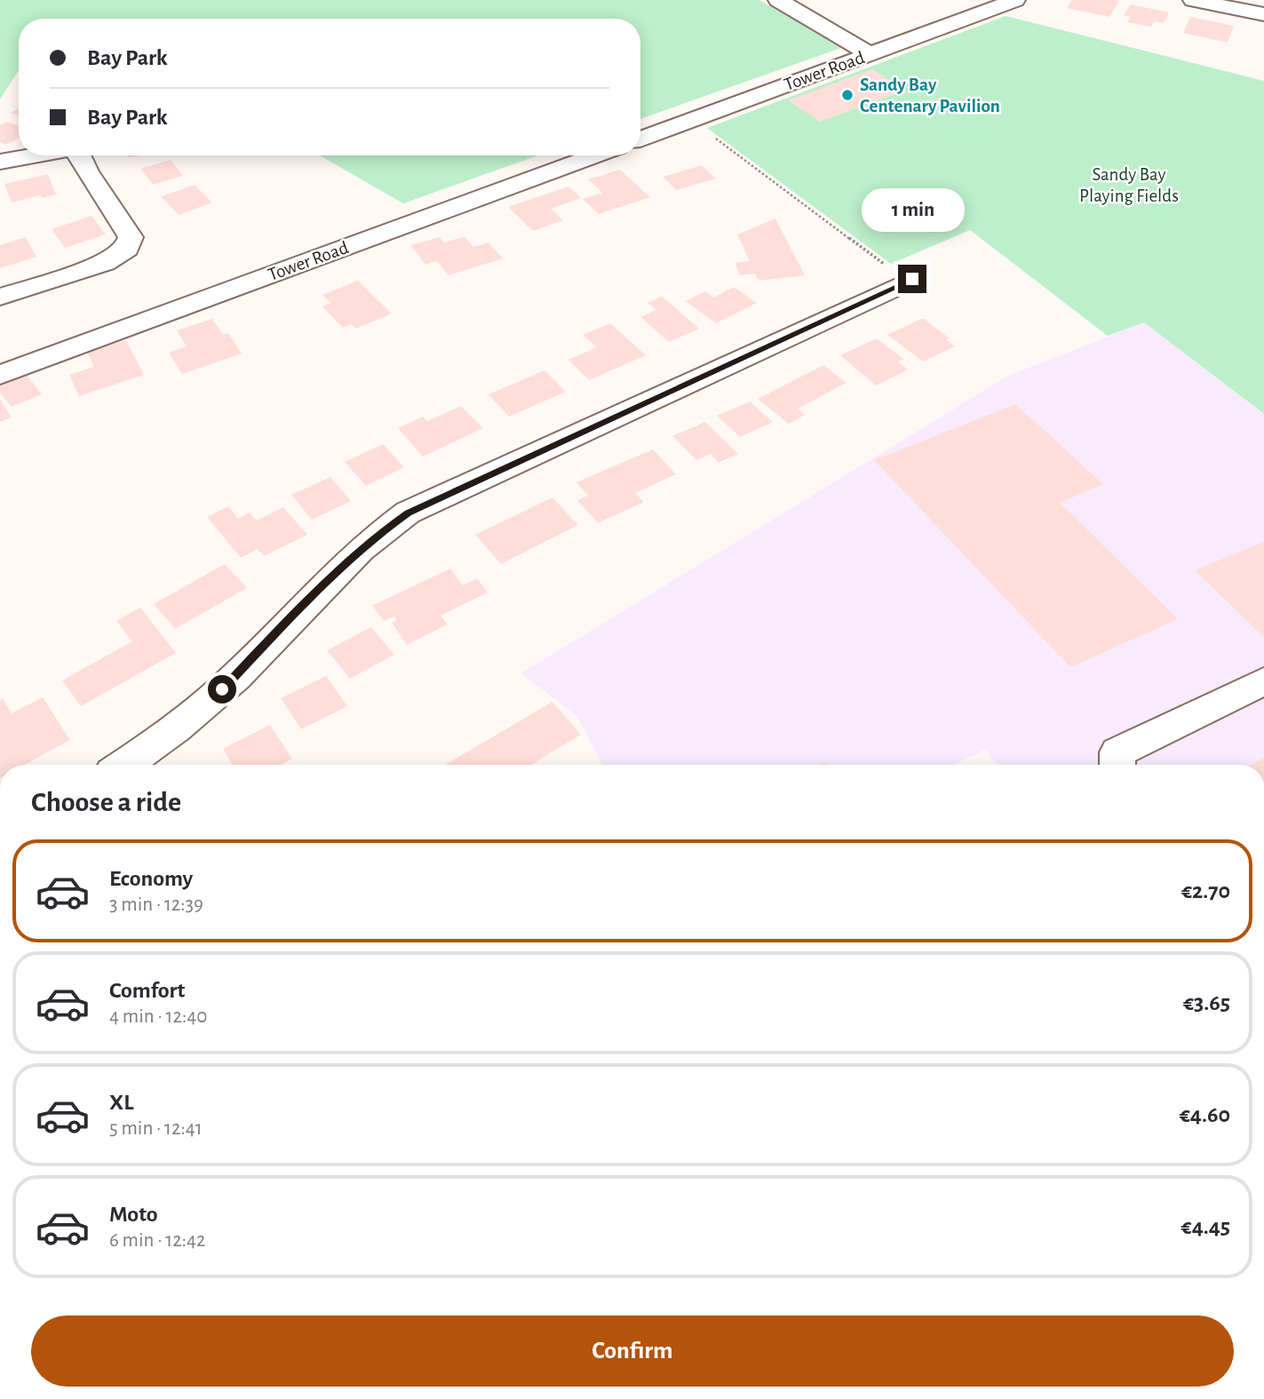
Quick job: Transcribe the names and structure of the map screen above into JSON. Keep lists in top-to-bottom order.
{
  "streets": {
    "street": ["Tower Road"]
  },
  "parks": ["Sandy Bay Playing Fields"],
  "places": ["Sandy Bay Centenary Pavilion"],
  "page": {
    "banner": ["Bay Park", "Bay Park"],
    "bubble": "1 min",
    "heading": "Choose a ride",
    "list": [
      {
        "name": "Economy",
        "note": "3 min · 12:39",
        "value": "€2.70"
      },
      {
        "name": "Comfort",
        "note": "4 min · 12:40",
        "value": "€3.65"
      },
      {
        "name": "XL",
        "note": "5 min · 12:41",
        "value": "€4.60"
      },
      {
        "name": "Moto",
        "note": "6 min · 12:42",
        "value": "€4.45"
      }
    ],
    "buttons": "Confirm"
  }
}
